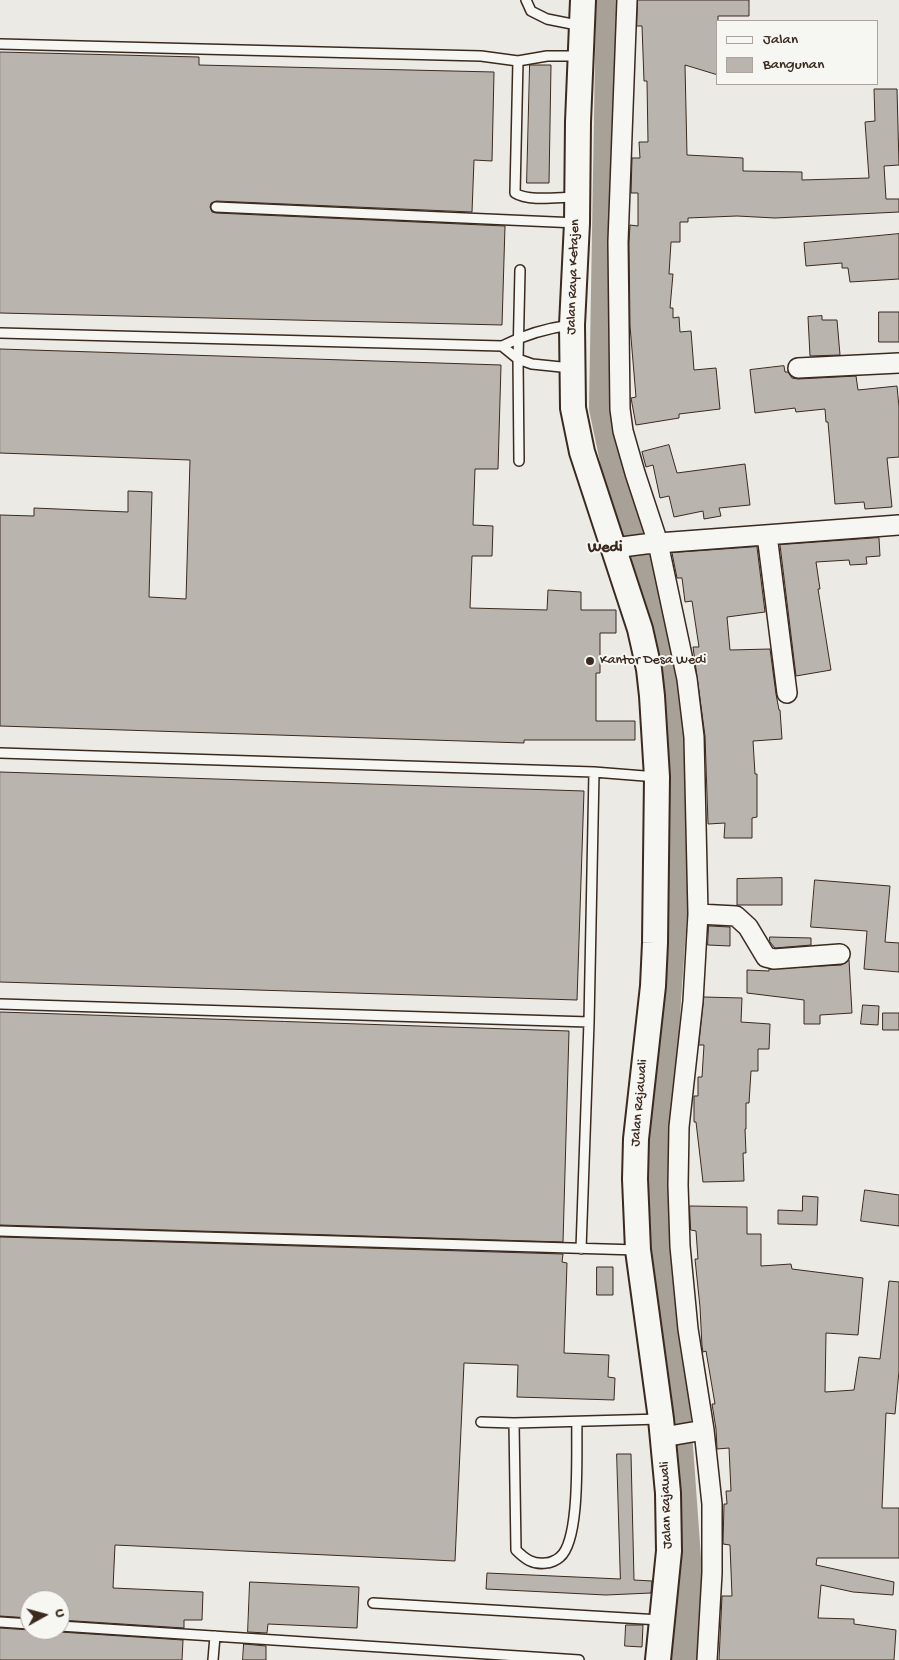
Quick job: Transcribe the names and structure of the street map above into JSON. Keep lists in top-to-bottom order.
{
  "streets": {
    "street": ["Jalan Raya Ketajen", "Jalan Rajawali"]
  },
  "crossings": [
    ["Jalan Raya Ketajen", "Jalan Rajawali"]
  ],
  "districts": ["Wedi"],
  "places": ["Kantor Desa Wedi"],
  "legend": ["Jalan", "Bangunan"],
  "north": "right"
}
